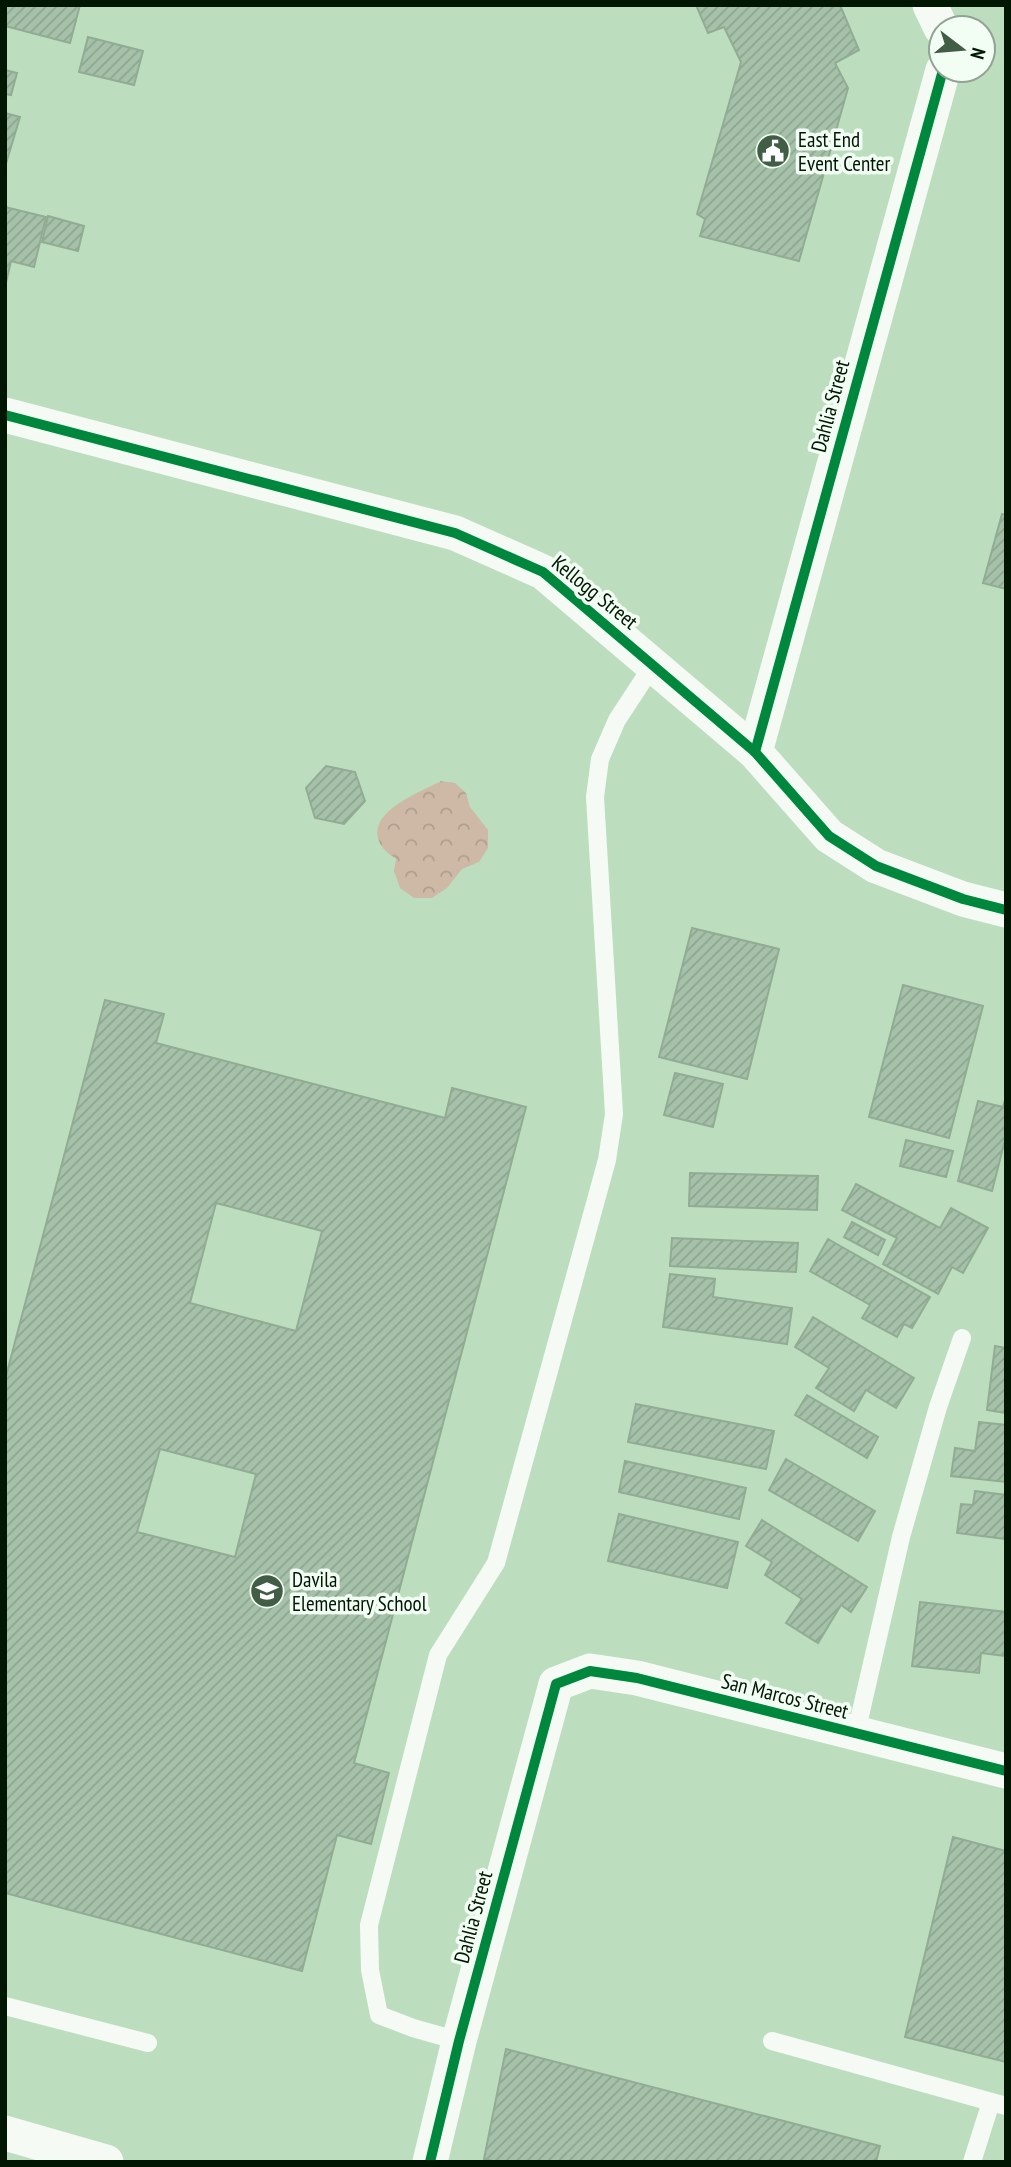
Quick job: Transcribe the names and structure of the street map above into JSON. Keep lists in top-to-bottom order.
{
  "streets": {
    "street": ["Dahlia Street", "Kellogg Street", "San Marcos Street"]
  },
  "crossings": [
    ["Dahlia Street", "Kellogg Street"],
    ["Dahlia Street", "San Marcos Street"]
  ],
  "places": {
    "public building": ["East End Event Center"],
    "school or university": ["Davila Elementary School"]
  },
  "north": "right"
}
